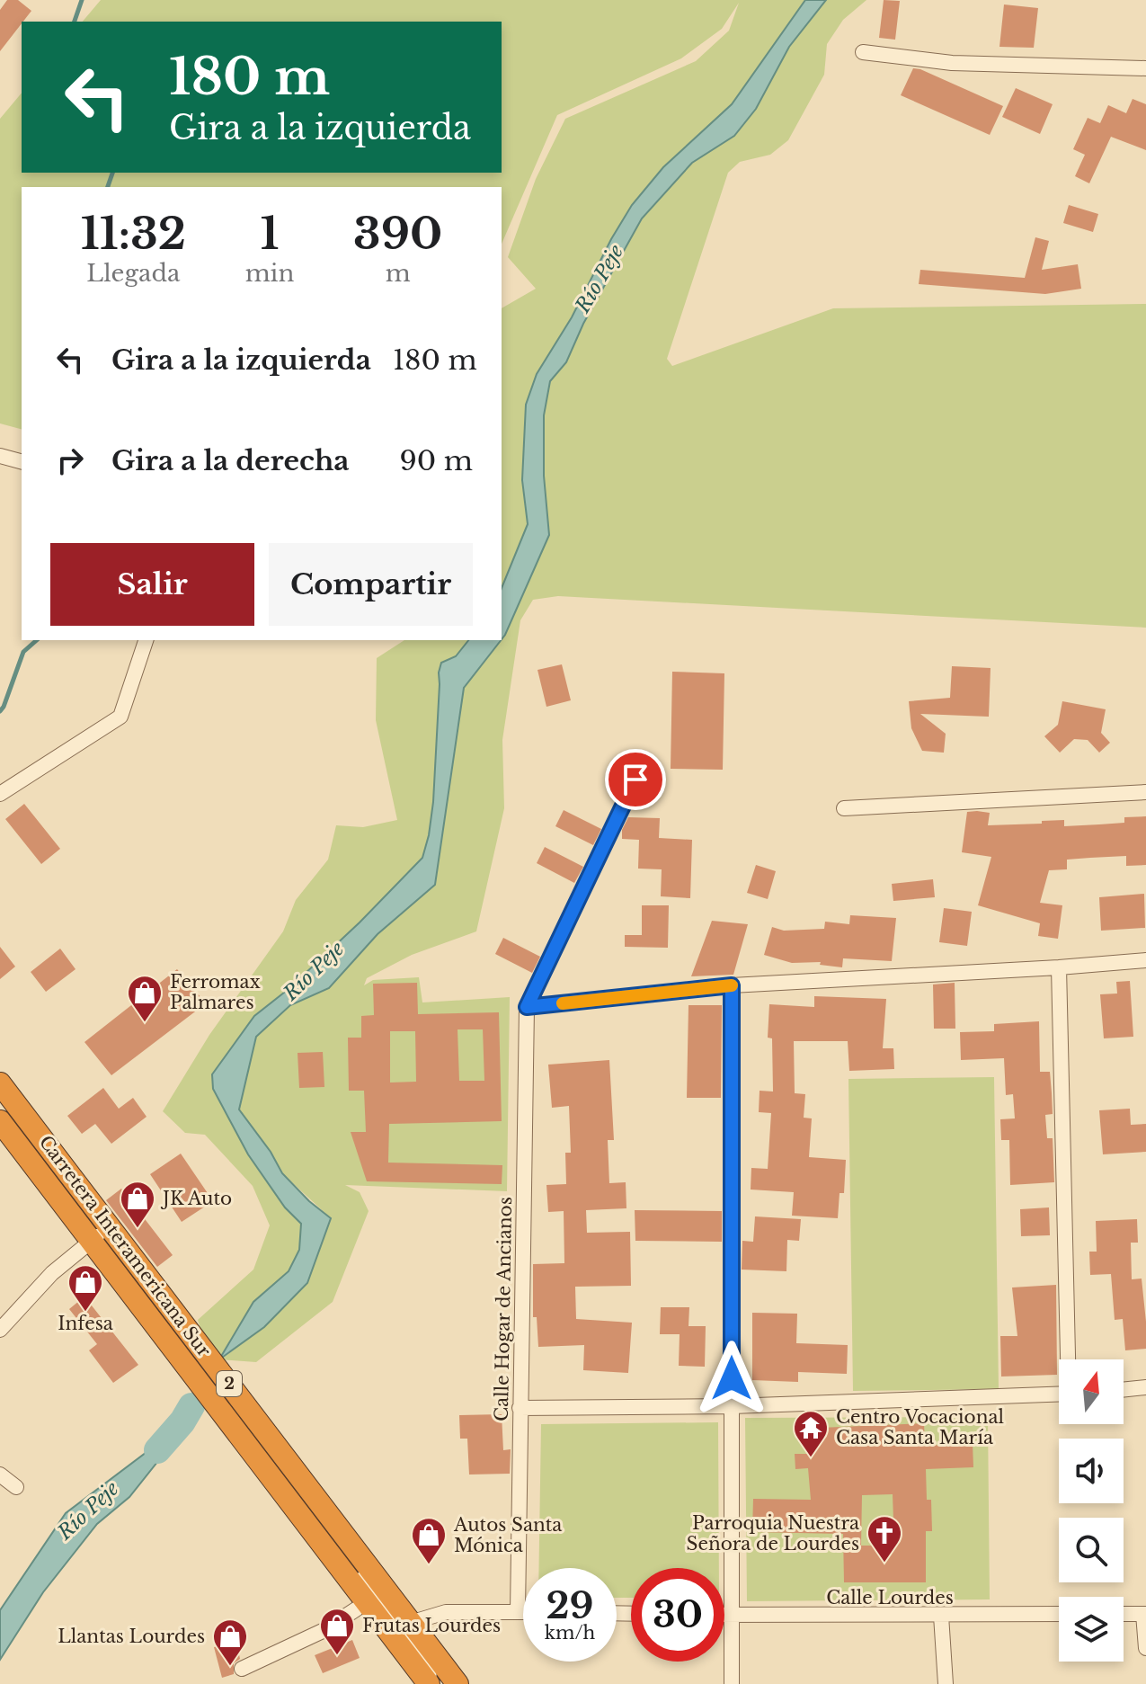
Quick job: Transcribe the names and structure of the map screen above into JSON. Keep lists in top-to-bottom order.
{
  "streets": {
    "highway": ["Carretera Interamericana Sur", "2"],
    "street": ["Calle Hogar de Ancianos", "Calle Lourdes"]
  },
  "water": ["Río Peje"],
  "places": {
    "shop": [
      "Ferromax Palmares",
      "JK Auto",
      "Infesa",
      "Autos Santa Mónica",
      "Frutas Lourdes",
      "Llantas Lourdes"
    ],
    "temple": ["Centro Vocacional Casa Santa María"],
    "church": ["Parroquia Nuestra Señora de Lourdes"]
  },
  "north": "top",
  "page": {
    "turn": ["180 m", "Gira a la izquierda"],
    "eta": [
      "11:32",
      "Llegada",
      "1",
      "min",
      "390",
      "m"
    ],
    "list": [
      {
        "name": "Gira a la izquierda",
        "value": "180 m"
      },
      {
        "name": "Gira a la derecha",
        "value": "90 m"
      }
    ],
    "buttons": ["Salir", "Compartir"],
    "speed": "29 km/h",
    "limit": "30"
  }
}
